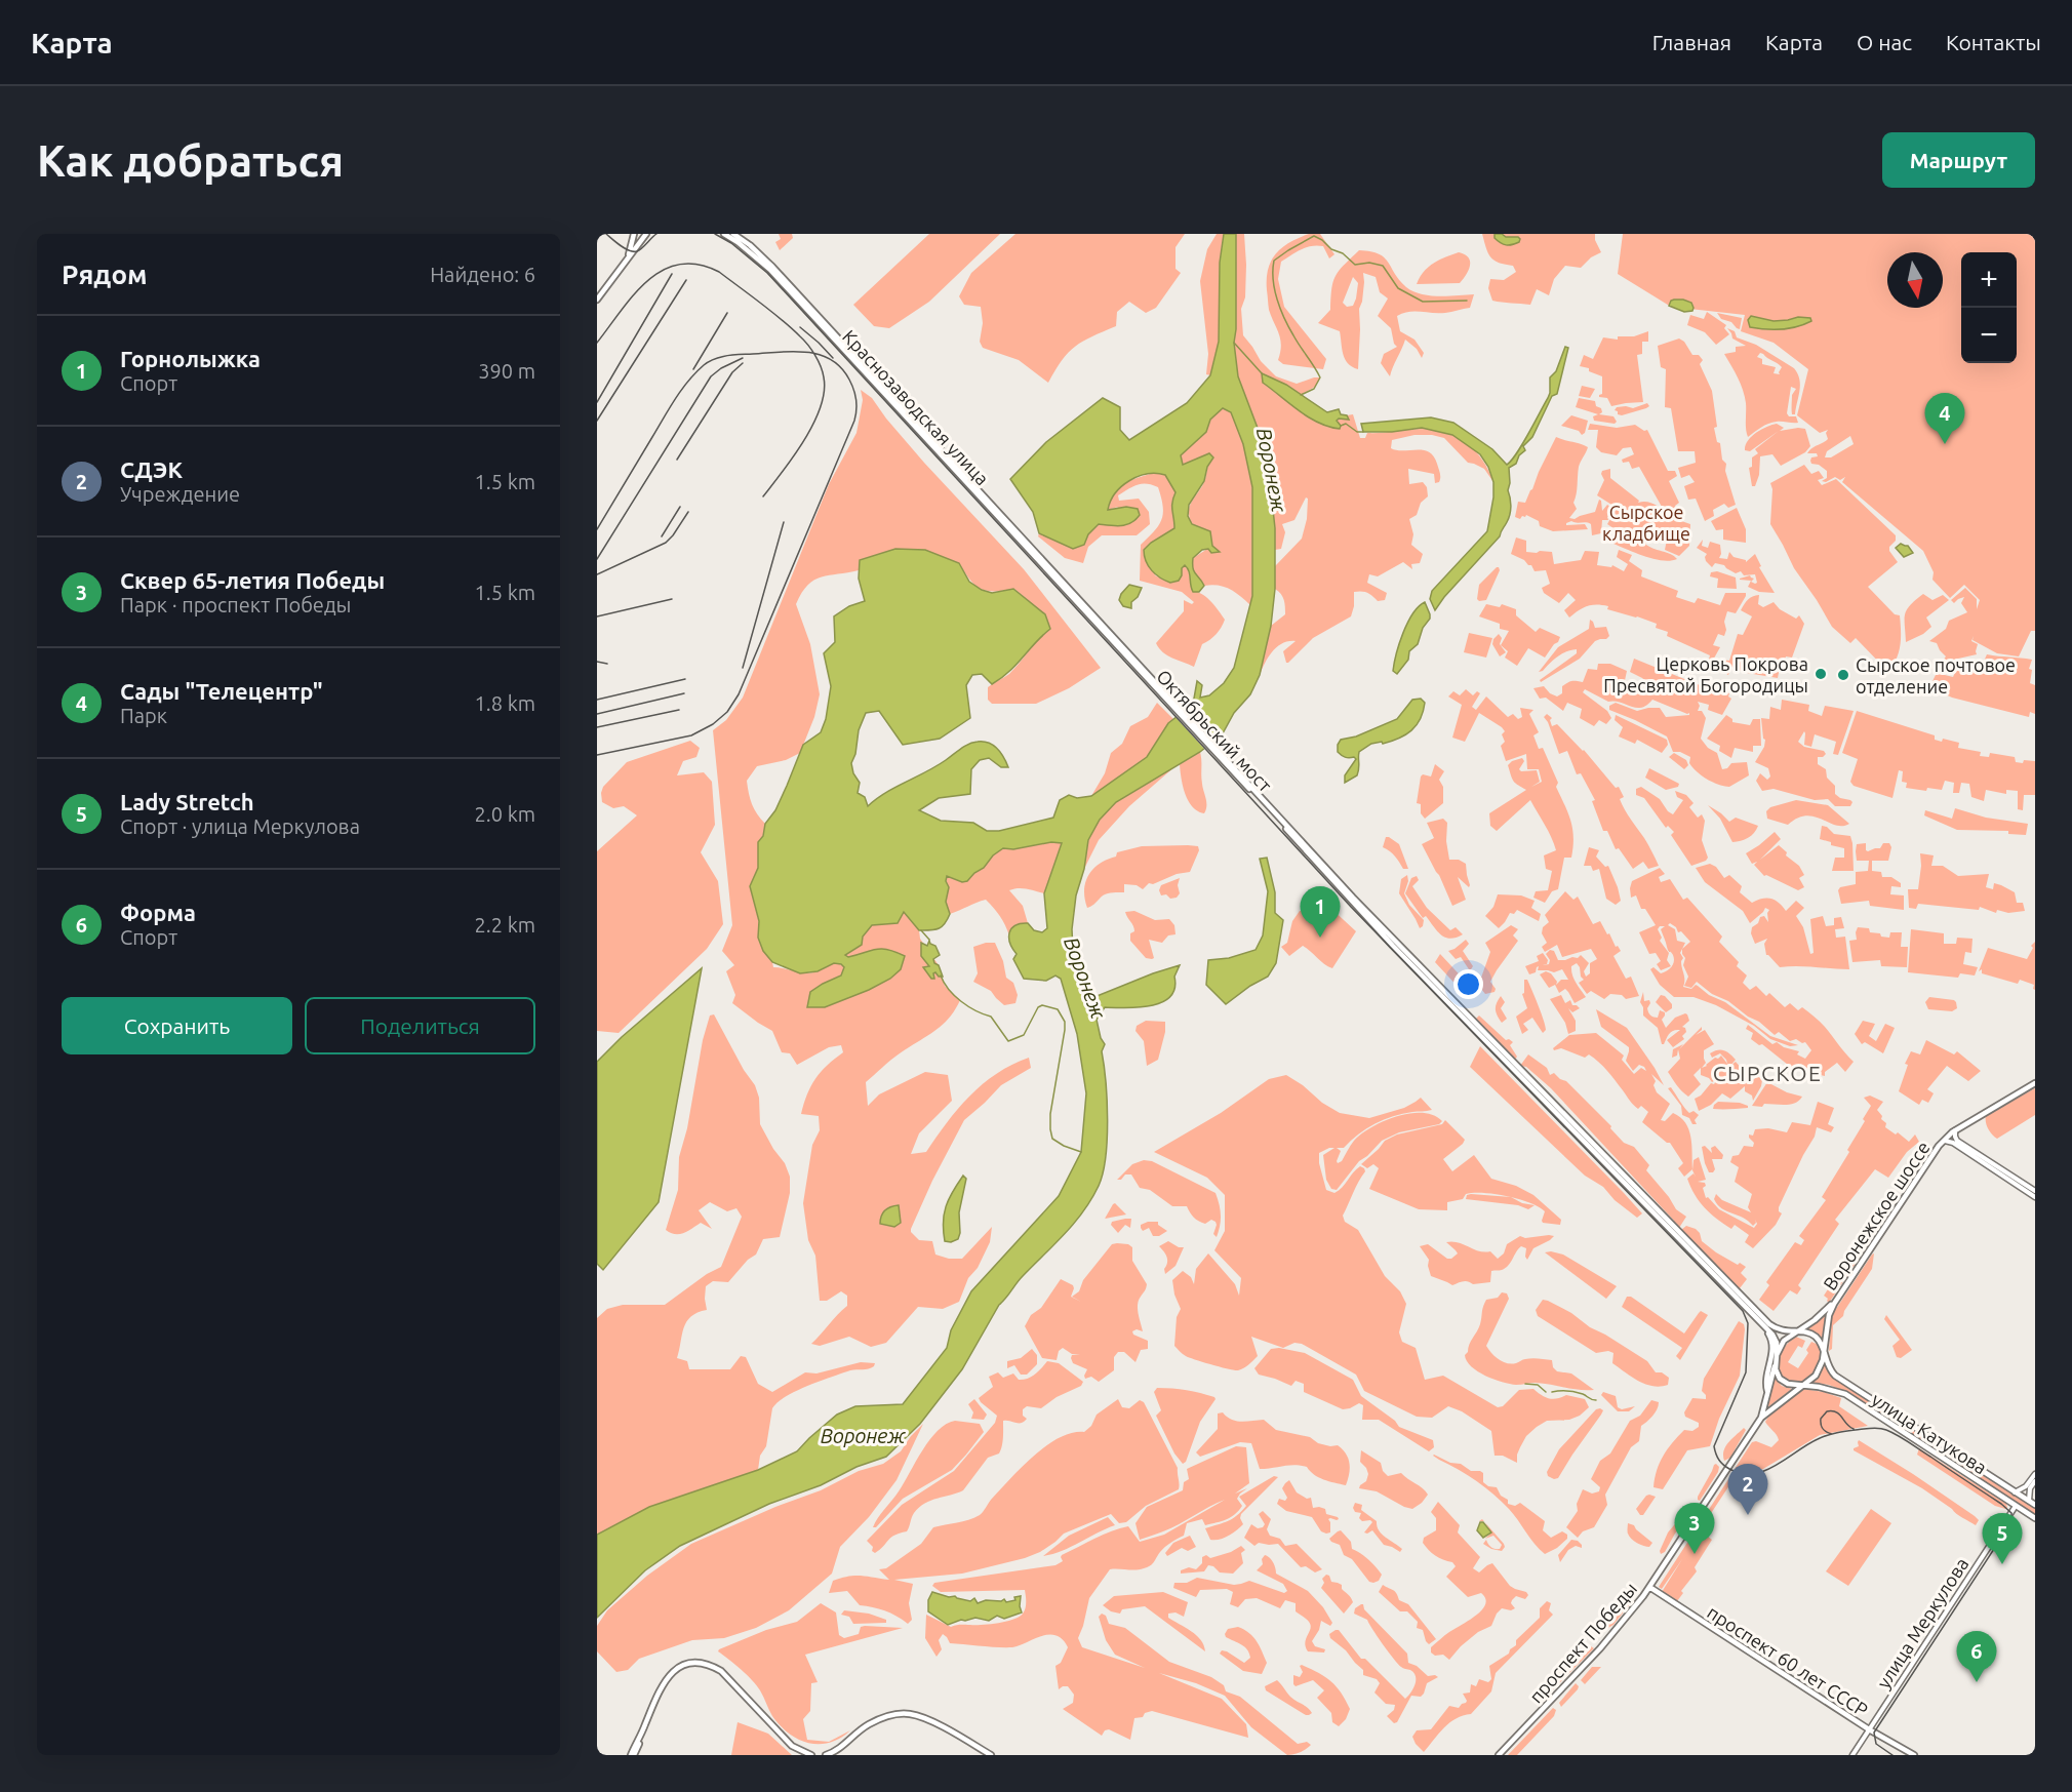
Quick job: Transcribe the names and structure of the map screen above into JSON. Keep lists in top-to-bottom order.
{
  "streets": {
    "main road": [
      "Краснозаводская улица",
      "Октябрьский мост",
      "Воронежское шоссе",
      "улица Катукова",
      "проспект Победы",
      "проспект 60 лет СССР"
    ],
    "street": ["улица Меркулова"]
  },
  "crossings": [
    ["Краснозаводская улица", "Октябрьский мост"],
    ["улица Катукова", "улица Меркулова"],
    ["улица Меркулова", "проспект 60 лет СССР"],
    ["проспект Победы", "проспект 60 лет СССР"]
  ],
  "districts": ["СЫРСКОЕ"],
  "water": ["Воронеж"],
  "parks": ["Сырское кладбище"],
  "places": ["Церковь Покрова Пресвятой Богородицы", "Сырское почтовое отделение"],
  "north": "bottom",
  "page": {
    "header": "Карта",
    "nav": [
      "Главная",
      "Карта",
      "О нас",
      "Контакты"
    ],
    "buttons": [
      "Маршрут",
      ["Сохранить", "Поделиться"]
    ],
    "title": "Как добраться",
    "heading": ["Рядом", "Найдено: 6"],
    "map_buttons": ["+", "−"],
    "list": [
      {
        "mark": "1",
        "name": "Горнолыжка",
        "note": "Спорт",
        "value": "390 m"
      },
      {
        "mark": "2",
        "name": "СДЭК",
        "note": "Учреждение",
        "value": "1.5 km"
      },
      {
        "mark": "3",
        "name": "Сквер 65-летия Победы",
        "note": "Парк · проспект Победы",
        "value": "1.5 km"
      },
      {
        "mark": "4",
        "name": "Сады \"Телецентр\"",
        "note": "Парк",
        "value": "1.8 km"
      },
      {
        "mark": "5",
        "name": "Lady Stretch",
        "note": "Спорт · улица Меркулова",
        "value": "2.0 km"
      },
      {
        "mark": "6",
        "name": "Форма",
        "note": "Спорт",
        "value": "2.2 km"
      }
    ],
    "pins": [
      "4",
      "1",
      "2",
      "3",
      "5",
      "6"
    ]
  }
}
